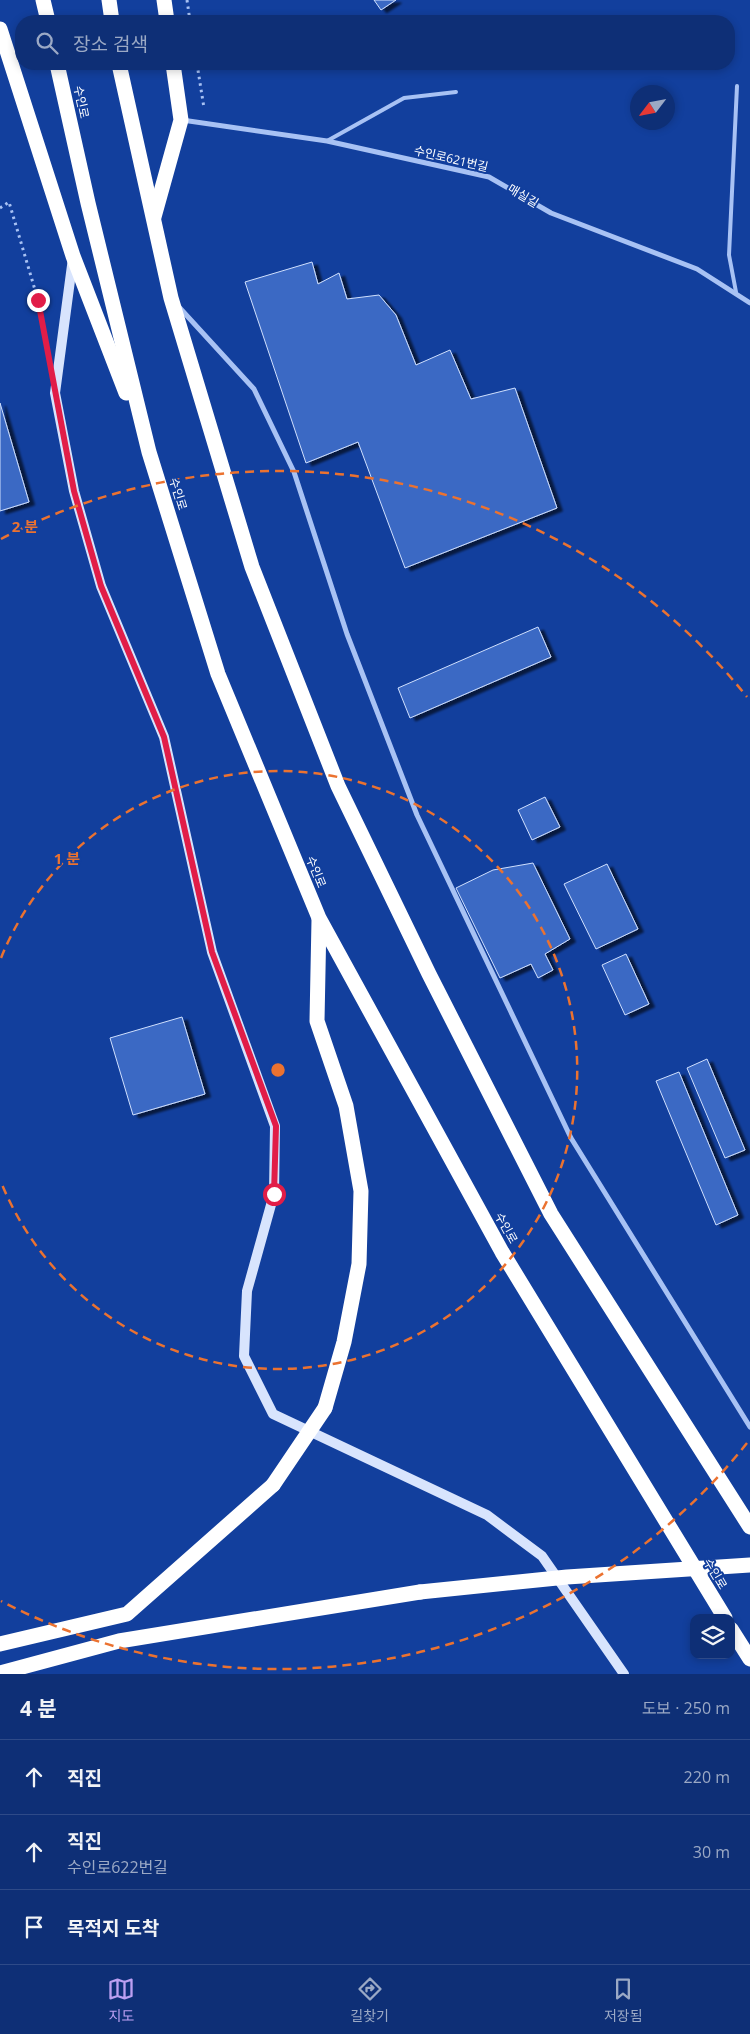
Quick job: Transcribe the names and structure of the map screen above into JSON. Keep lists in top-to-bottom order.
{
  "streets": {
    "highway": ["수인로"],
    "street": ["수인로621번길"]
  },
  "north": "bottom left",
  "page": {
    "search": "장소 검색",
    "heading": ["4 분", "도보 · 250 m"],
    "list": [
      ["직진", "220 m"],
      ["직진", "수인로622번길", "30 m"],
      "목적지 도착"
    ],
    "nav": ["지도", "길찾기", "저장됨"]
  },
  "rings": ["2 분", "1 분"]
}
